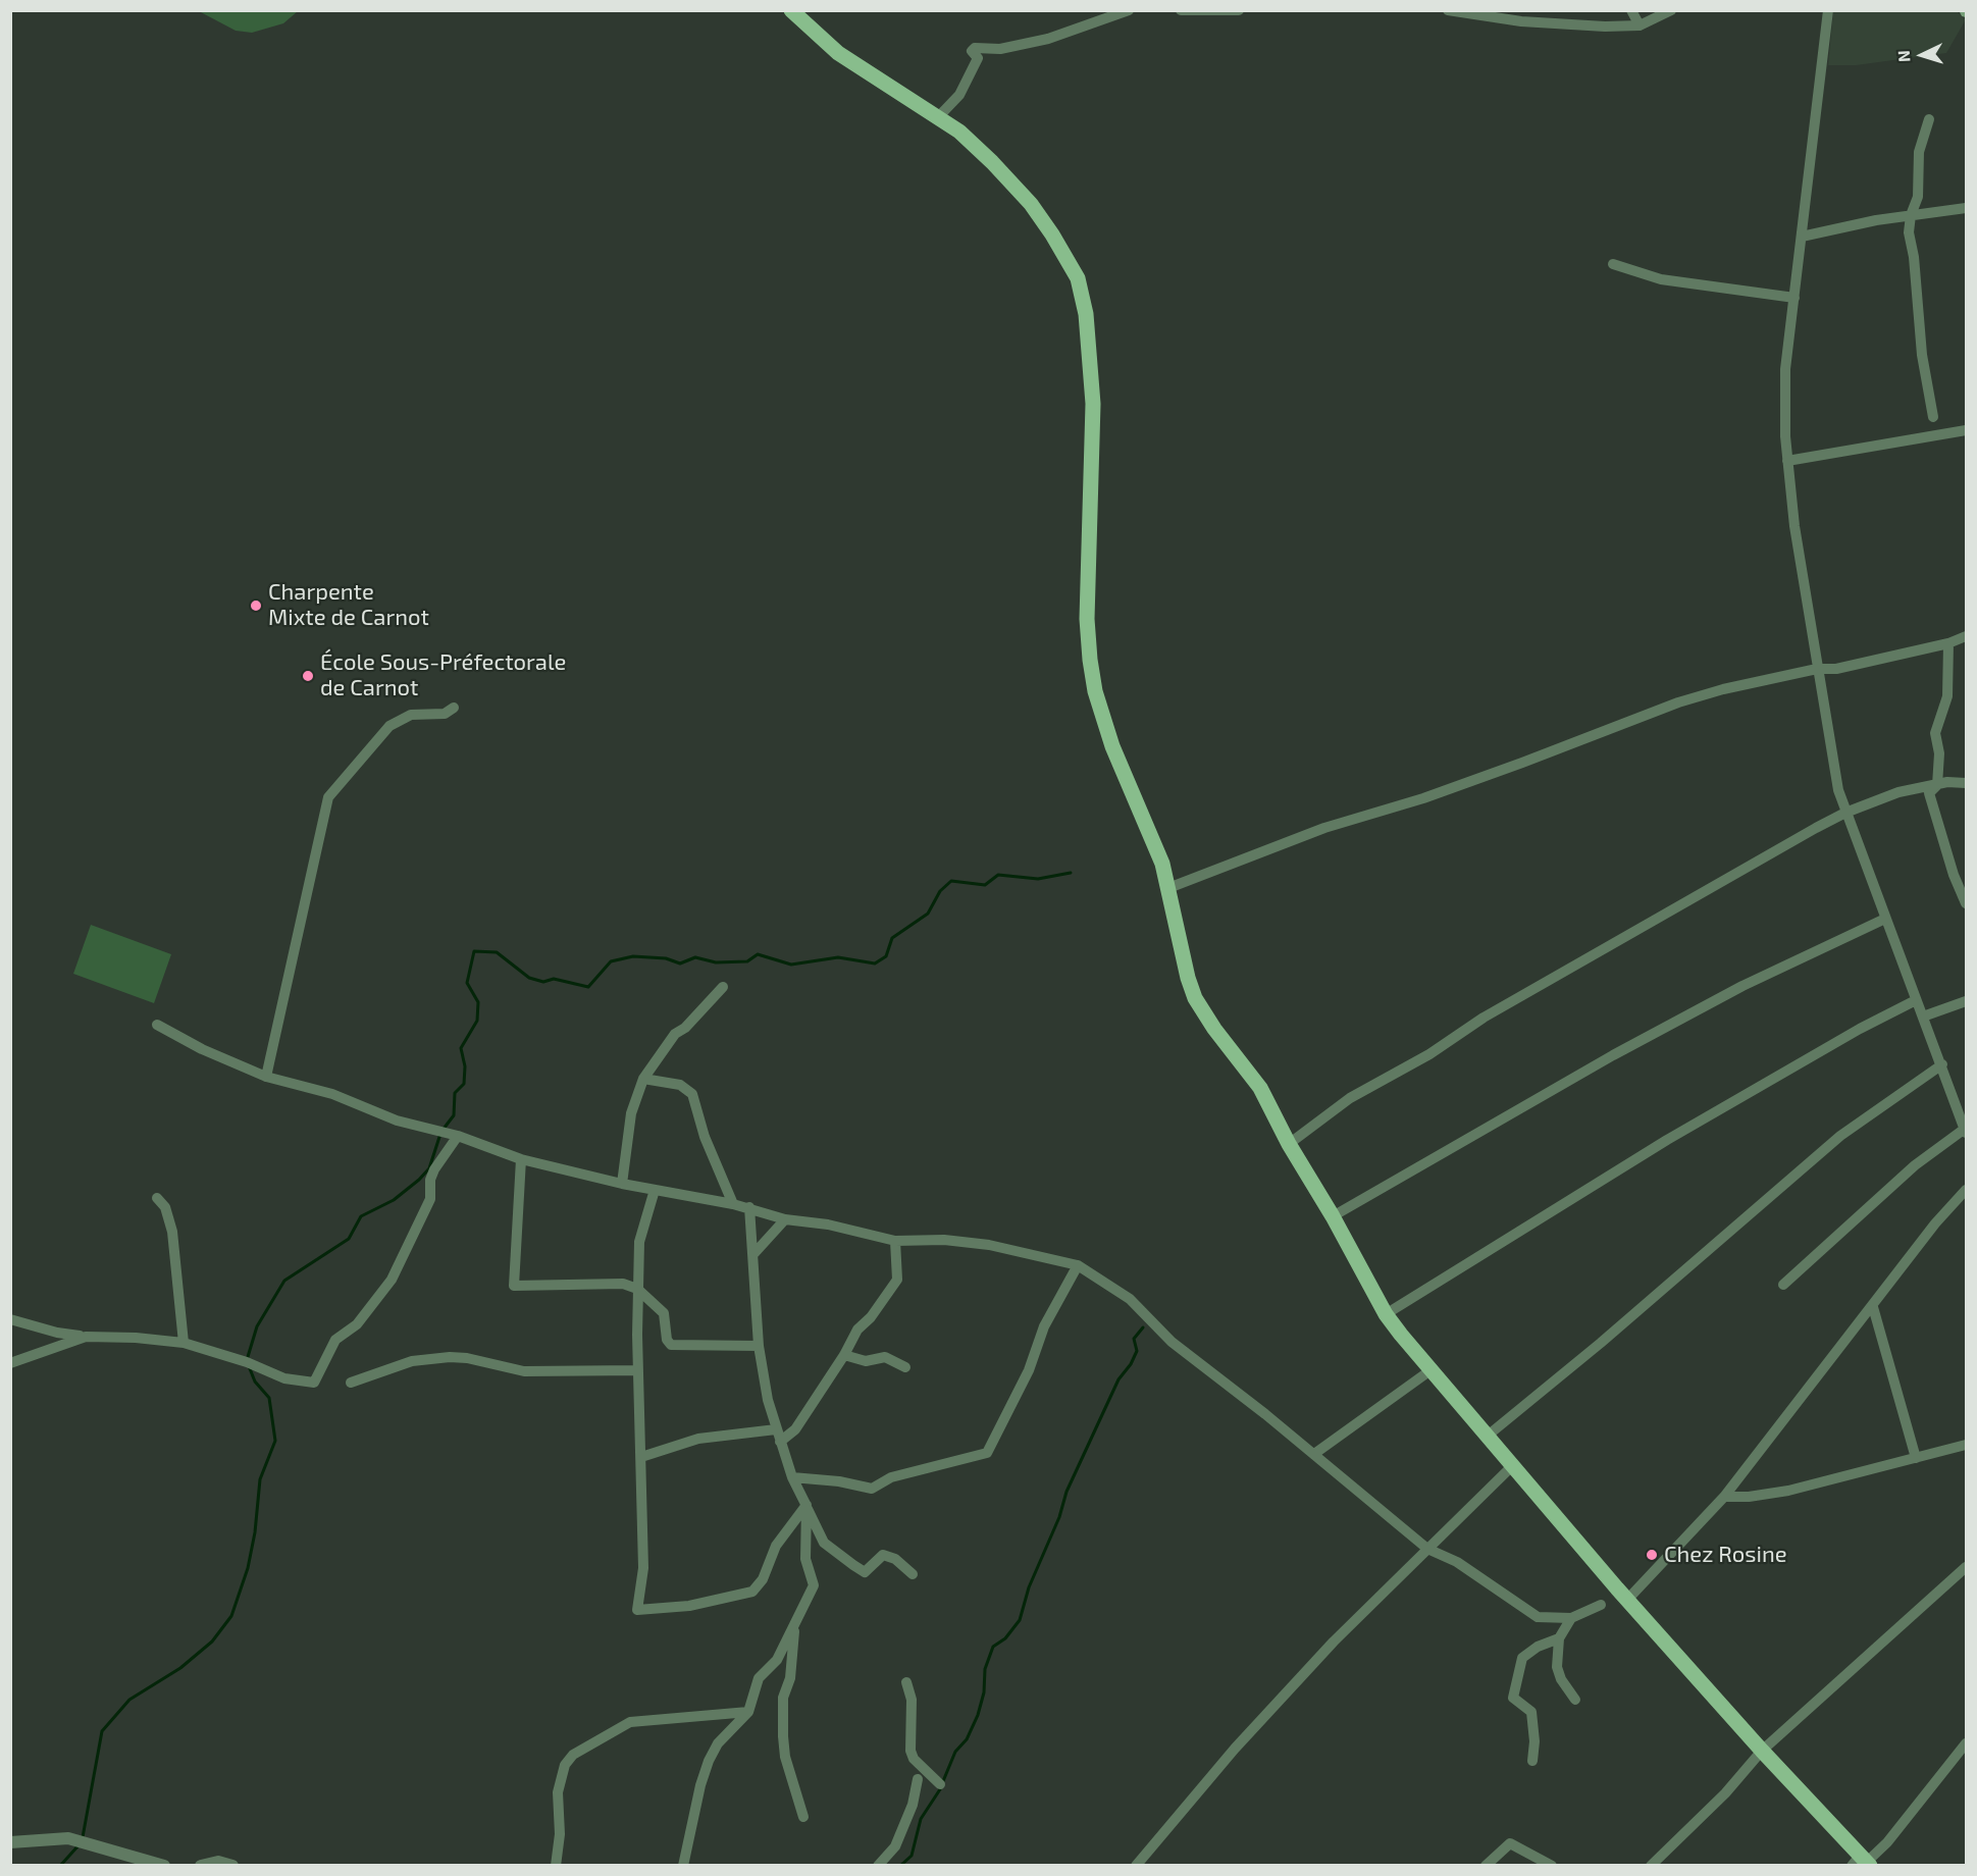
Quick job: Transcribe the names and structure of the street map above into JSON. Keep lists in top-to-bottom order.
{
  "places": ["Charpente Mixte de Carnot", "École Sous-Préfectorale de Carnot", "Chez Rosine"],
  "north": "left"
}
